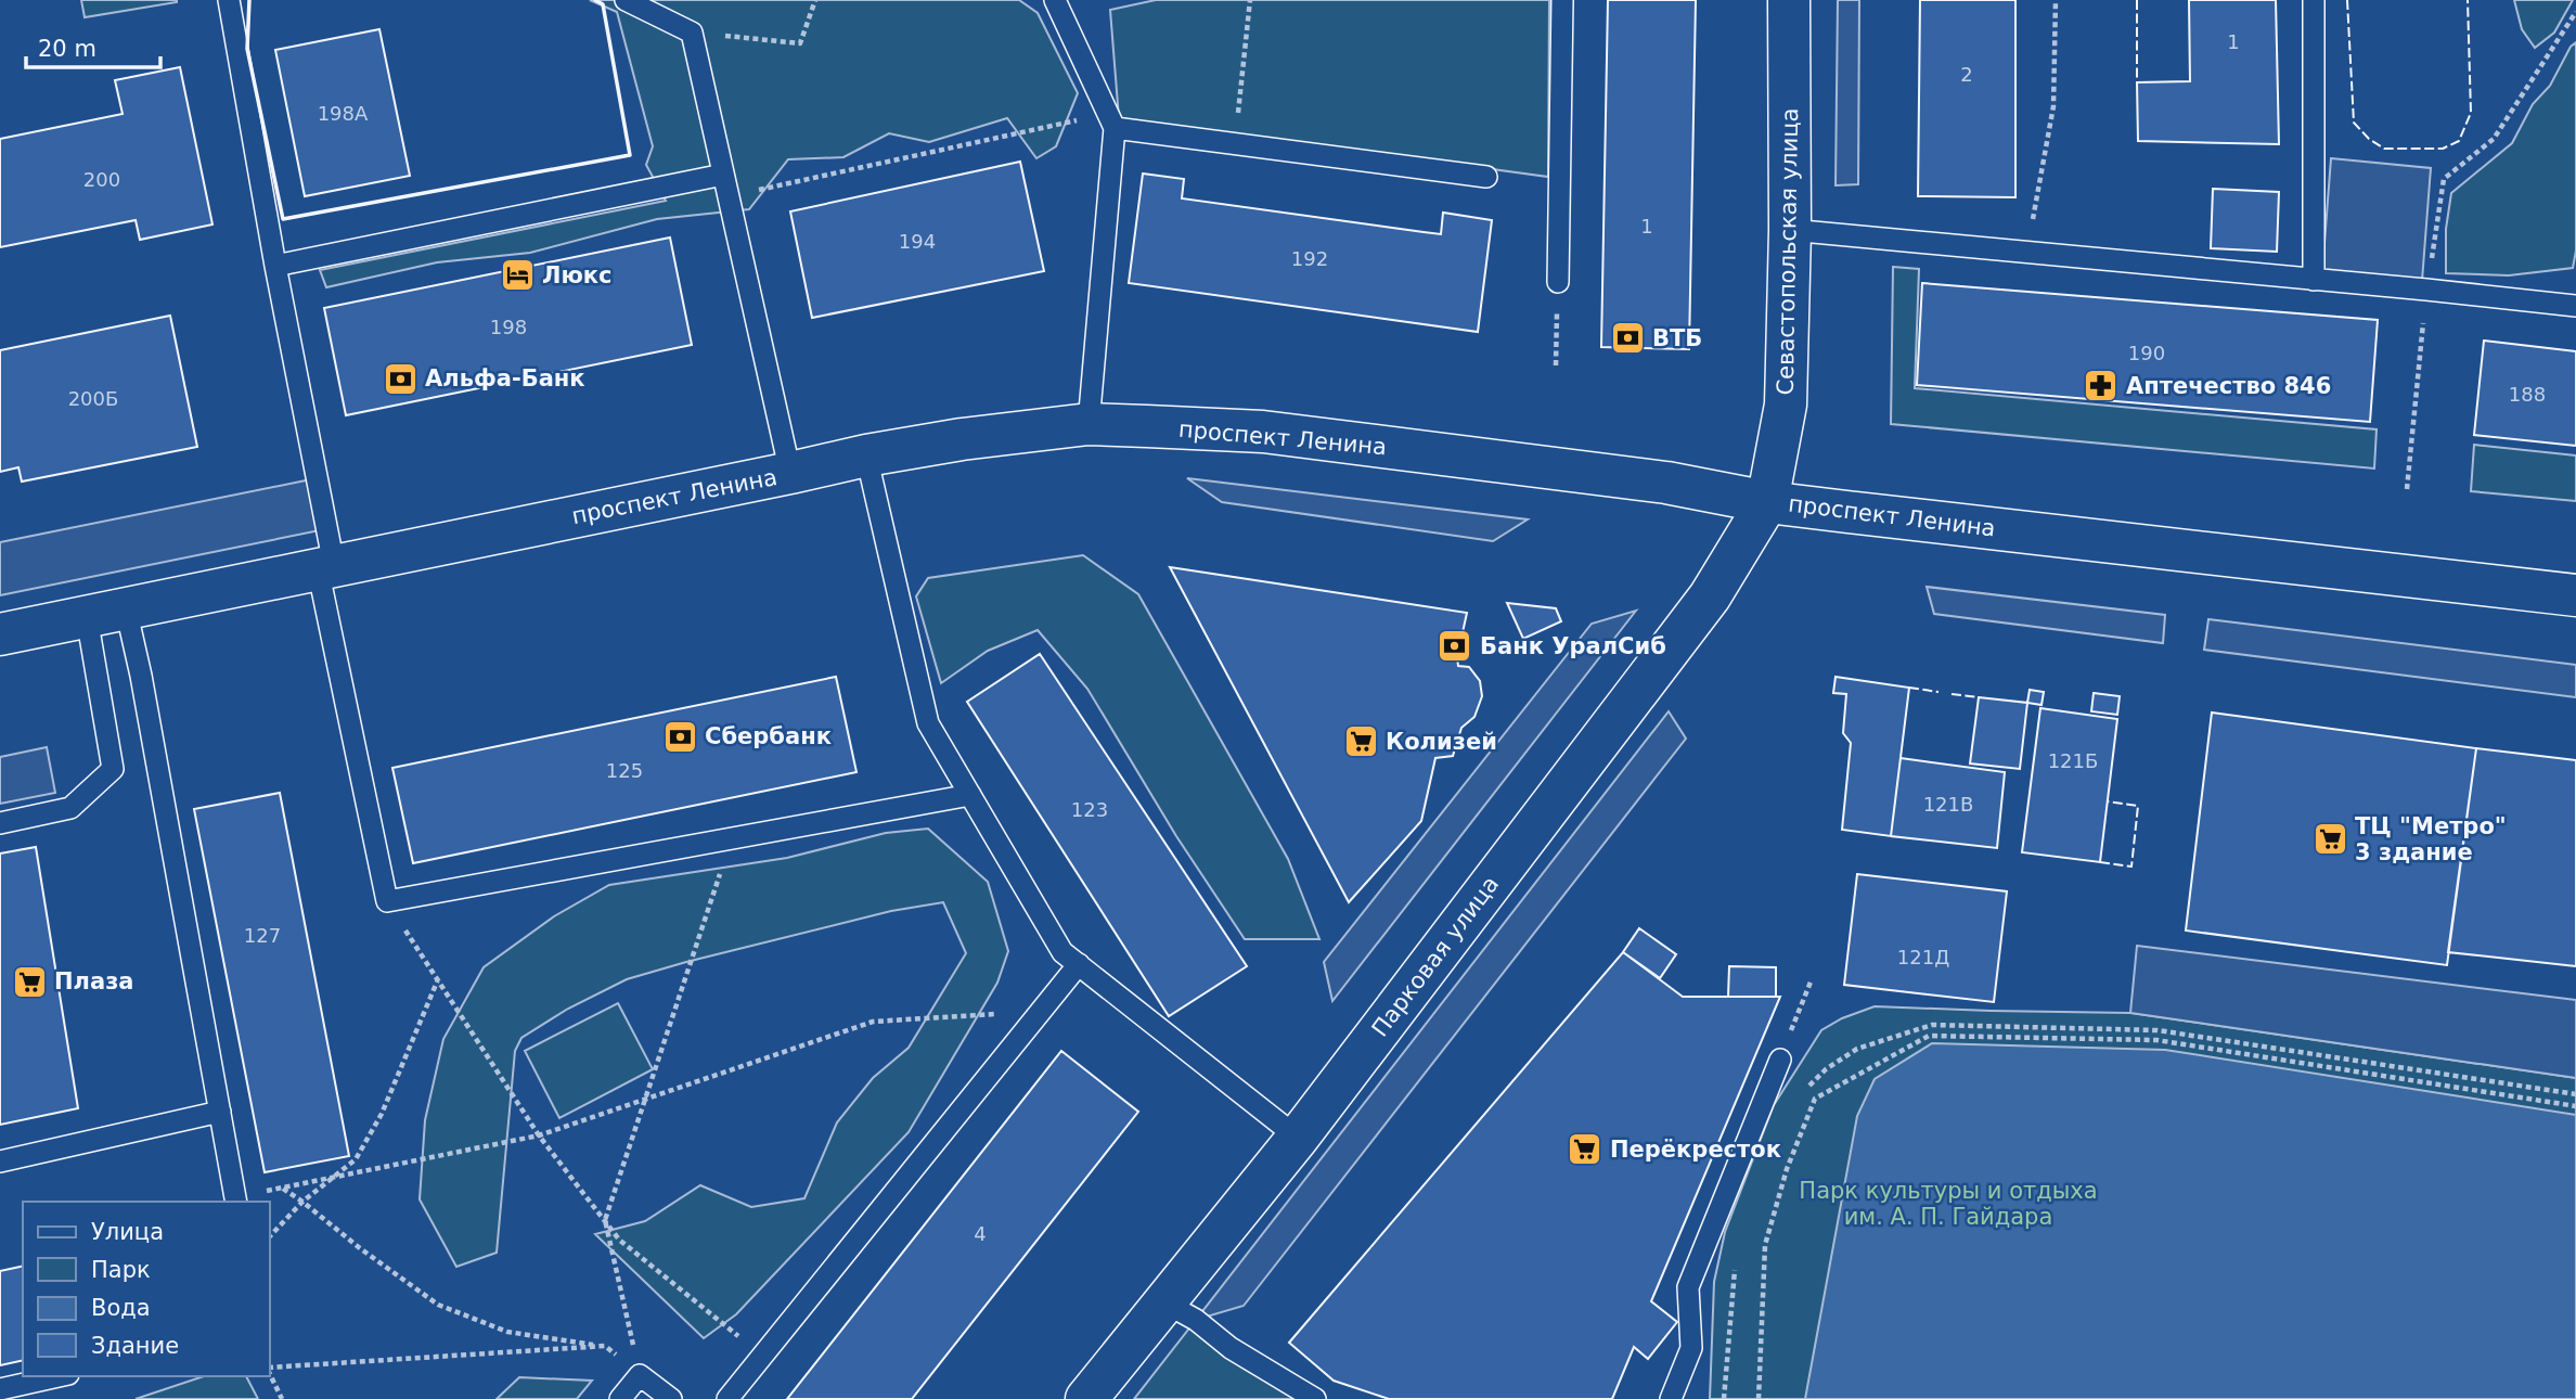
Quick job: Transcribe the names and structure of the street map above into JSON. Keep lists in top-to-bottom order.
{
  "streets": {
    "main road": ["Севастопольская улица", "проспект Ленина", "Парковая улица"]
  },
  "crossings": [
    ["Севастопольская улица", "проспект Ленина"],
    ["Севастопольская улица", "Парковая улица"],
    ["проспект Ленина", "Парковая улица"]
  ],
  "parks": ["Парк культуры и отдыха им. А. П. Гайдара"],
  "places": {
    "hotel": ["Люкс"],
    "bank": [
      "ВТБ",
      "Альфа-Банк",
      "Банк УралСиб",
      "Сбербанк"
    ],
    "pharmacy": ["Аптечество 846"],
    "supermarket": [
      "Колизей",
      "ТЦ \"Метро\" 3 здание",
      "Плаза",
      "Перёкресток"
    ]
  },
  "house_numbers": [
    "1",
    "2",
    "198А",
    "200",
    "1",
    "194",
    "192",
    "198",
    "190",
    "188",
    "200Б",
    "121Б",
    "125",
    "121В",
    "123",
    "127",
    "121Д",
    "4"
  ],
  "legend": [
    "Улица",
    "Парк",
    "Вода",
    "Здание"
  ],
  "scale_bar": "20 m"
}
